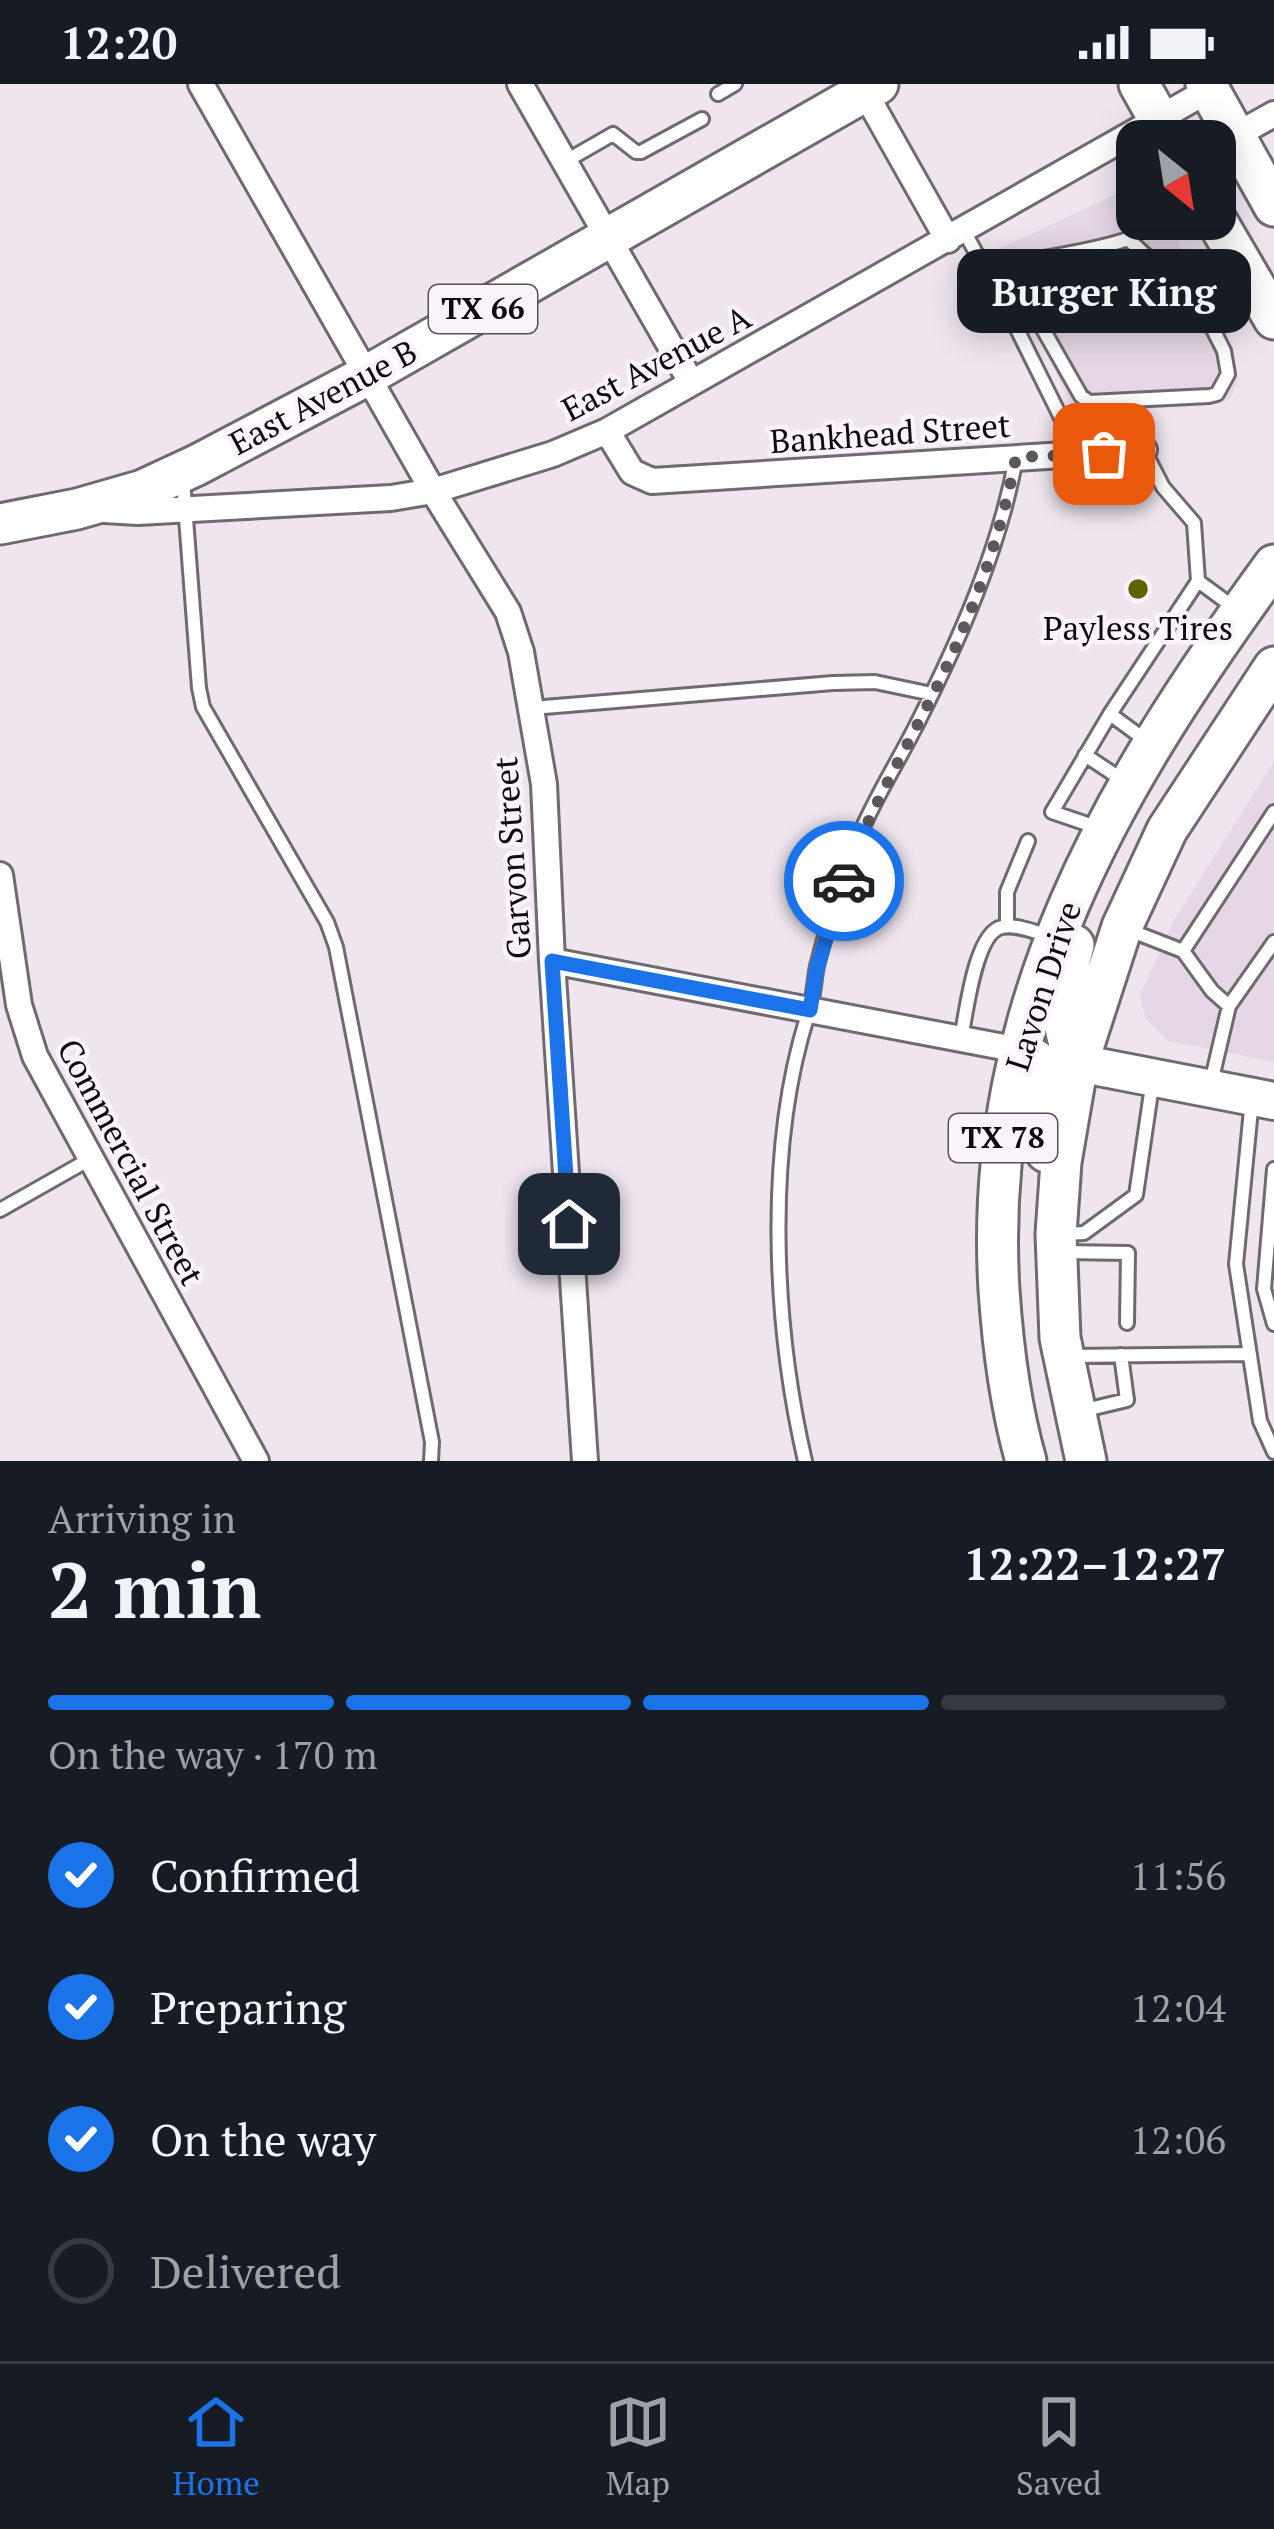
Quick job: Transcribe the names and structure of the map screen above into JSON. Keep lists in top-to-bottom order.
{
  "streets": {
    "main road": [
      "TX 66",
      "East Avenue B",
      "Lavon Drive",
      "TX 78"
    ],
    "street": [
      "East Avenue A",
      "Bankhead Street",
      "Garvon Street",
      "Commercial Street"
    ]
  },
  "crossings": [
    ["East Avenue A", "East Avenue B"],
    ["East Avenue A", "Bankhead Street"],
    ["East Avenue A", "Garvon Street"],
    ["East Avenue B", "Garvon Street"]
  ],
  "places": ["Burger King", "Payless Tires"],
  "north": "bottom right",
  "page": {
    "status": "12:20",
    "bubble": "Burger King",
    "heading": ["2 min", "Arriving in", "12:22–12:27"],
    "bar": "On the way · 170 m",
    "list": [
      ["Confirmed", "11:56"],
      ["Preparing", "12:04"],
      ["On the way", "12:06"],
      "Delivered"
    ],
    "tabs": ["Home", "Map", "Saved"]
  }
}
